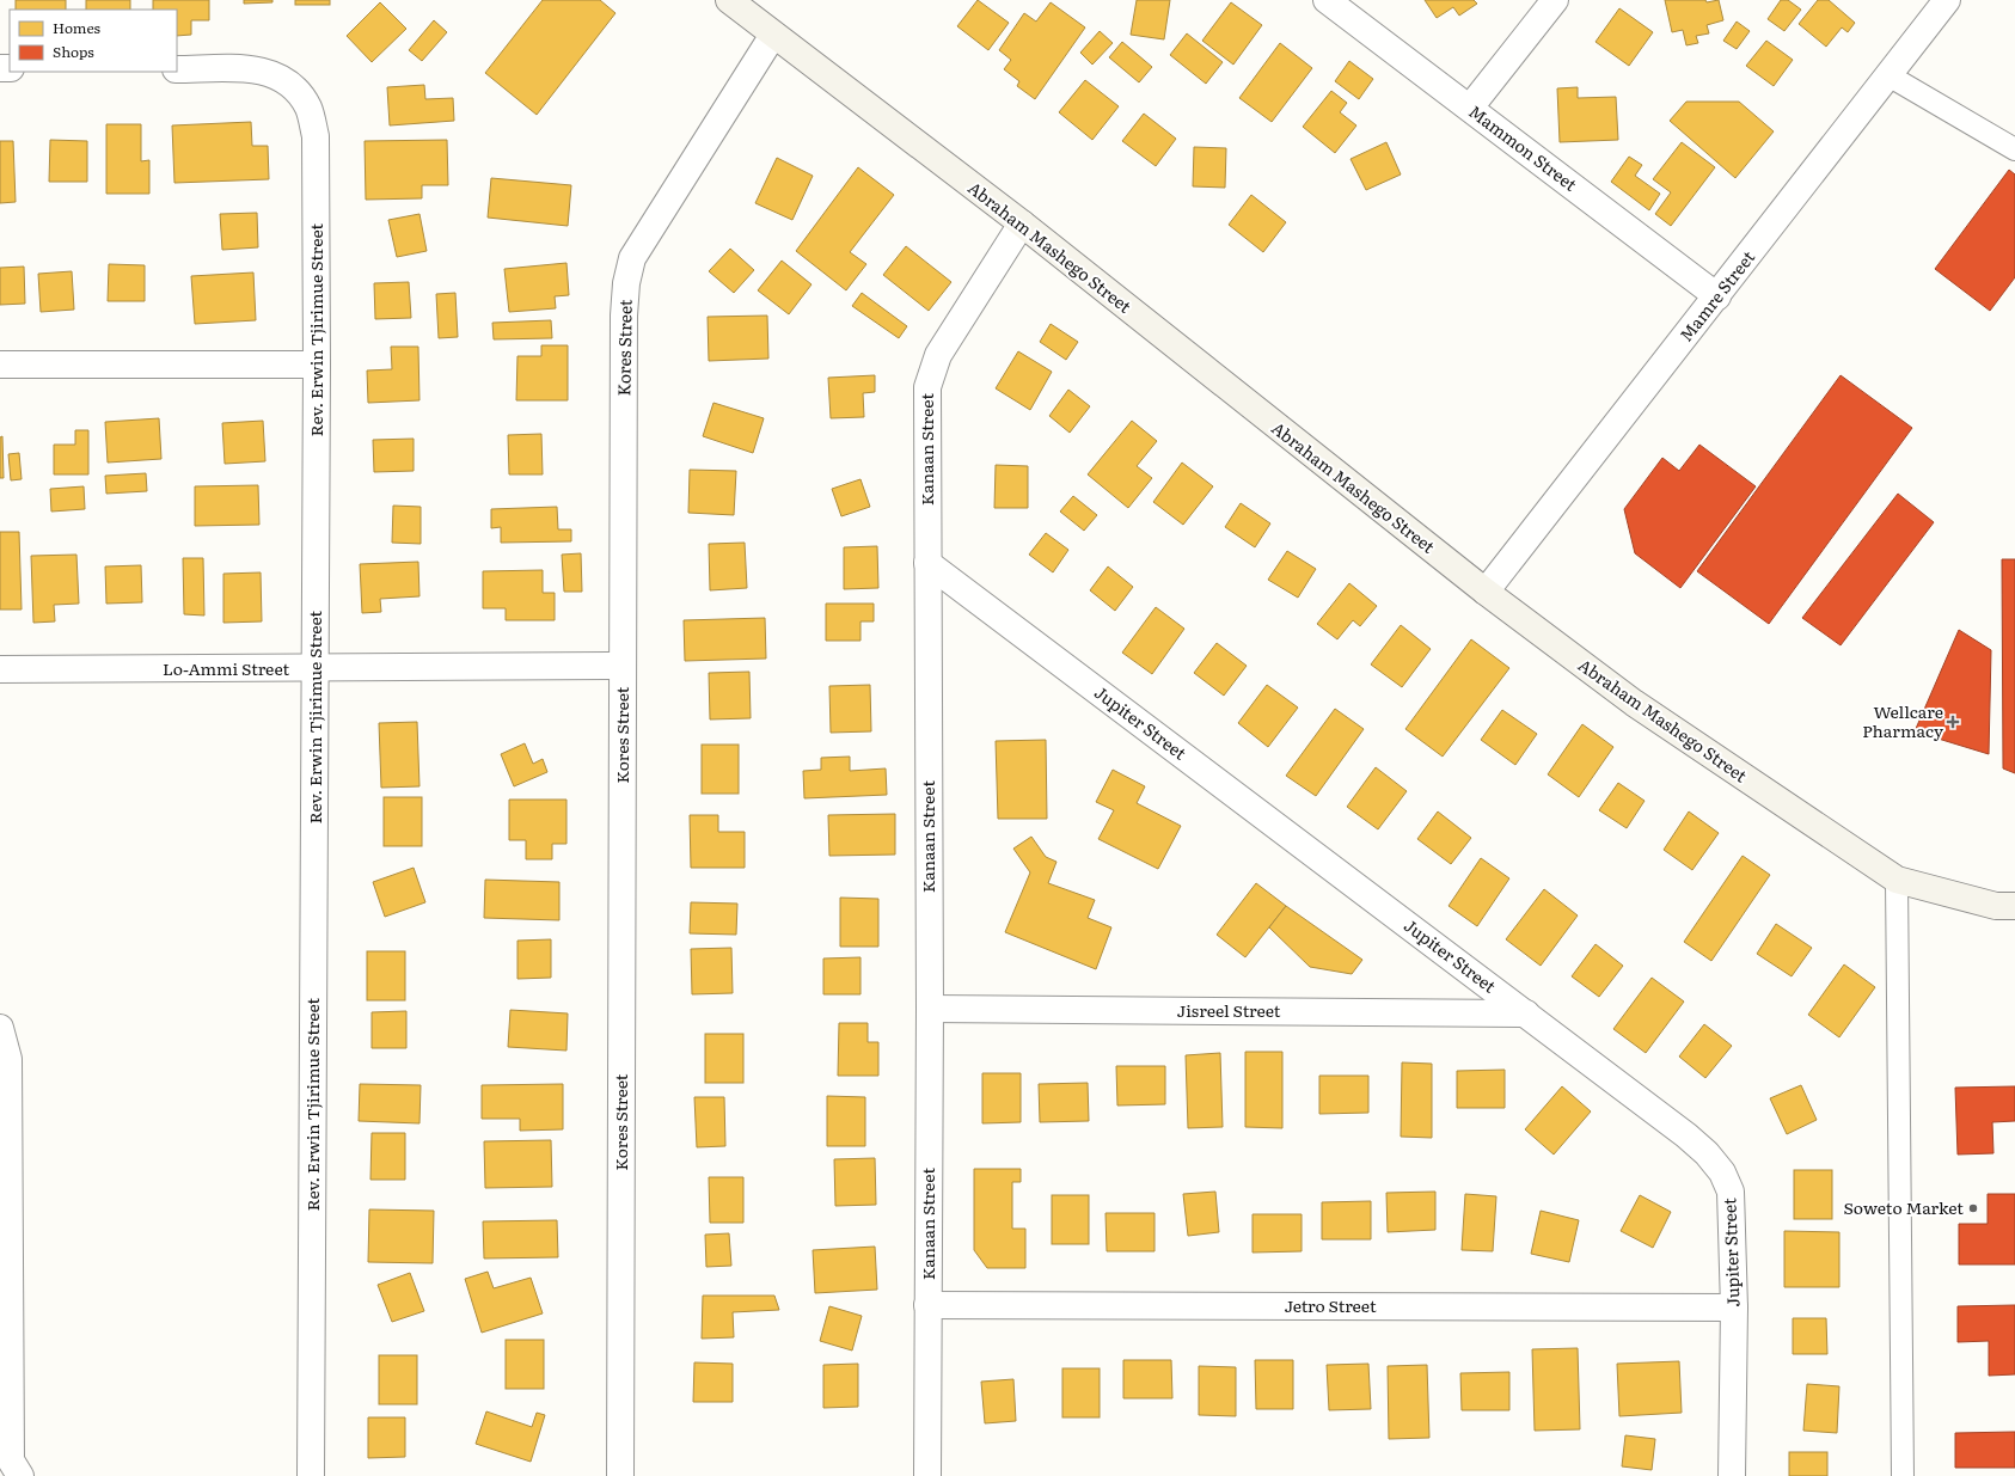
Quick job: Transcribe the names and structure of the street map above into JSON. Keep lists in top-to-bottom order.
{
  "streets": {
    "main road": ["Abraham Mashego Street"],
    "street": [
      "Mammon Street",
      "Mamre Street",
      "Rev. Erwin Tjirimue Street",
      "Kores Street",
      "Kanaan Street",
      "Lo-Ammi Street",
      "Jupiter Street",
      "Jisreel Street",
      "Jetro Street"
    ]
  },
  "crossings": [
    ["Mammon Street", "Mamre Street"],
    ["Abraham Mashego Street", "Mamre Street"],
    ["Abraham Mashego Street", "Kores Street"],
    ["Abraham Mashego Street", "Kanaan Street"],
    ["Rev. Erwin Tjirimue Street", "Lo-Ammi Street"],
    ["Kores Street", "Lo-Ammi Street"],
    ["Kanaan Street", "Jupiter Street"],
    ["Kanaan Street", "Jisreel Street"],
    ["Kanaan Street", "Jetro Street"],
    ["Jupiter Street", "Jisreel Street"],
    ["Jupiter Street", "Jetro Street"]
  ],
  "places": {
    "health": ["Wellcare Pharmacy"],
    "other": ["Soweto Market"]
  },
  "legend": ["Homes", "Shops"]
}
